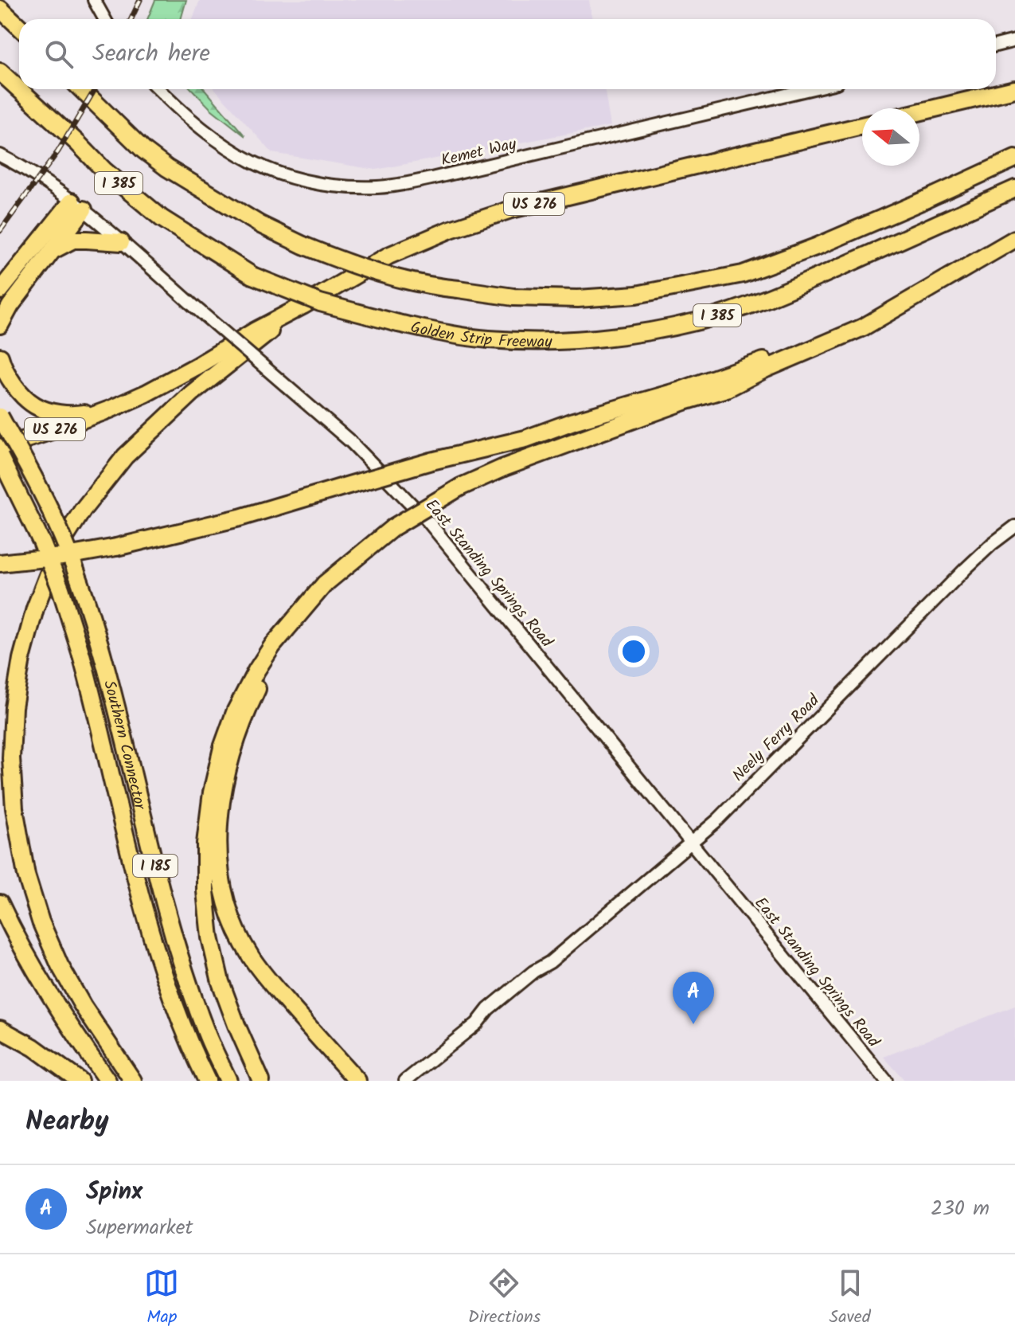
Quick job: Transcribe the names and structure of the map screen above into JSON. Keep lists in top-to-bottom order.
{
  "streets": {
    "highway": [
      "I 385",
      "US 276",
      "Golden Strip Freeway",
      "Southern Connector",
      "I 185"
    ],
    "street": ["Kemet Way", "East Standing Springs Road", "Neely Ferry Road"]
  },
  "crossings": [
    ["East Standing Springs Road", "Neely Ferry Road"]
  ],
  "north": "left",
  "page": {
    "search": "Search here",
    "pins": "A",
    "heading": "Nearby",
    "list": [
      {
        "mark": "A",
        "name": "Spinx",
        "note": "Supermarket",
        "value": "230 m"
      }
    ],
    "nav": ["Map", "Directions", "Saved"]
  }
}
